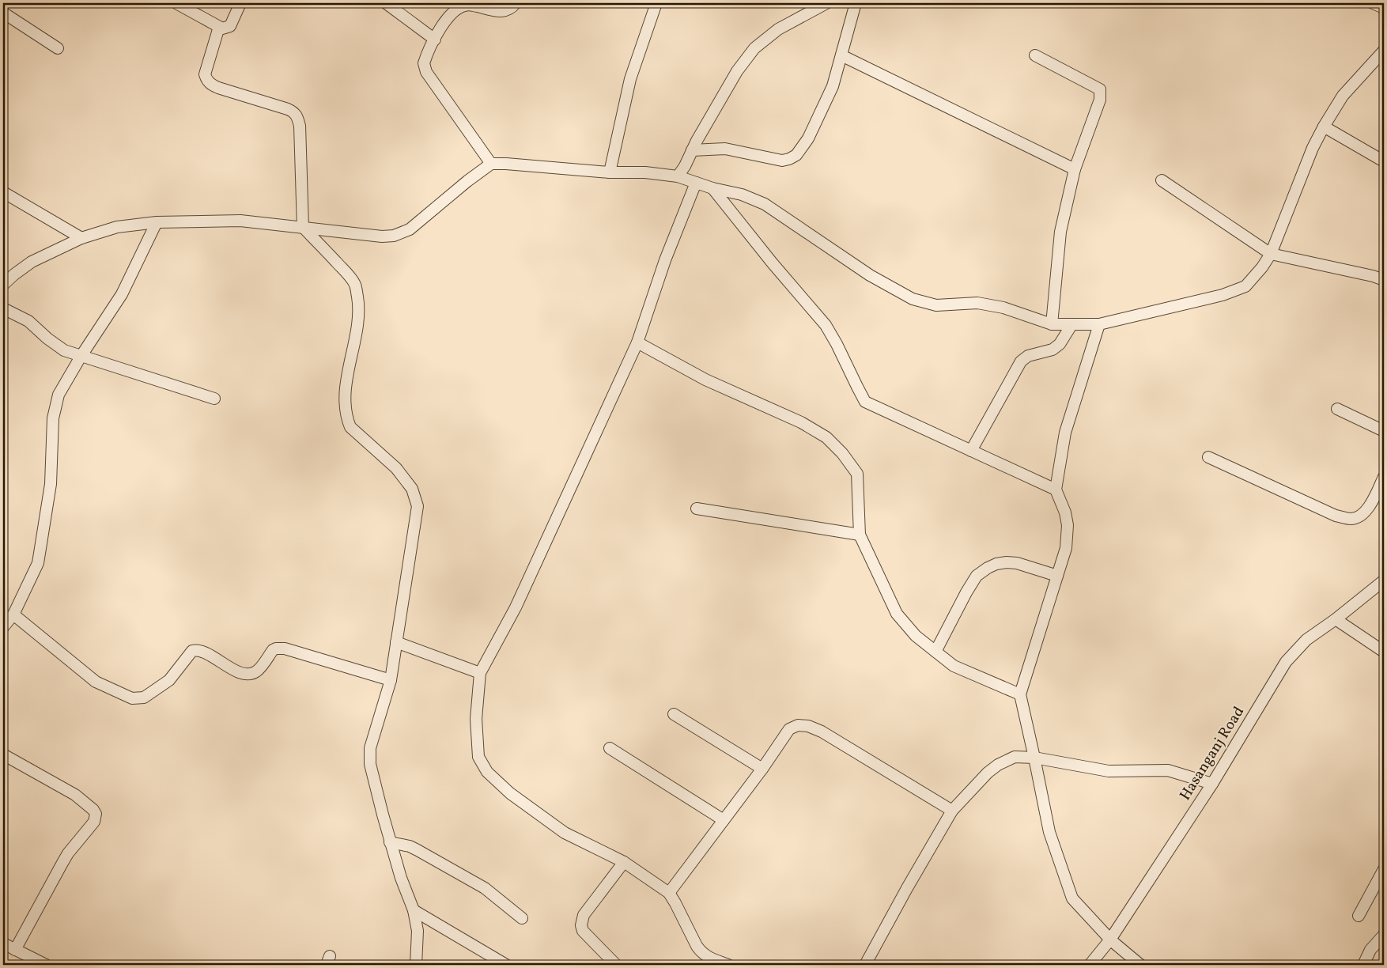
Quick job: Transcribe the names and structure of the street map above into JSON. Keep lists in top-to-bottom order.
{
  "streets": {
    "street": ["Hasanganj Road"]
  }
}
